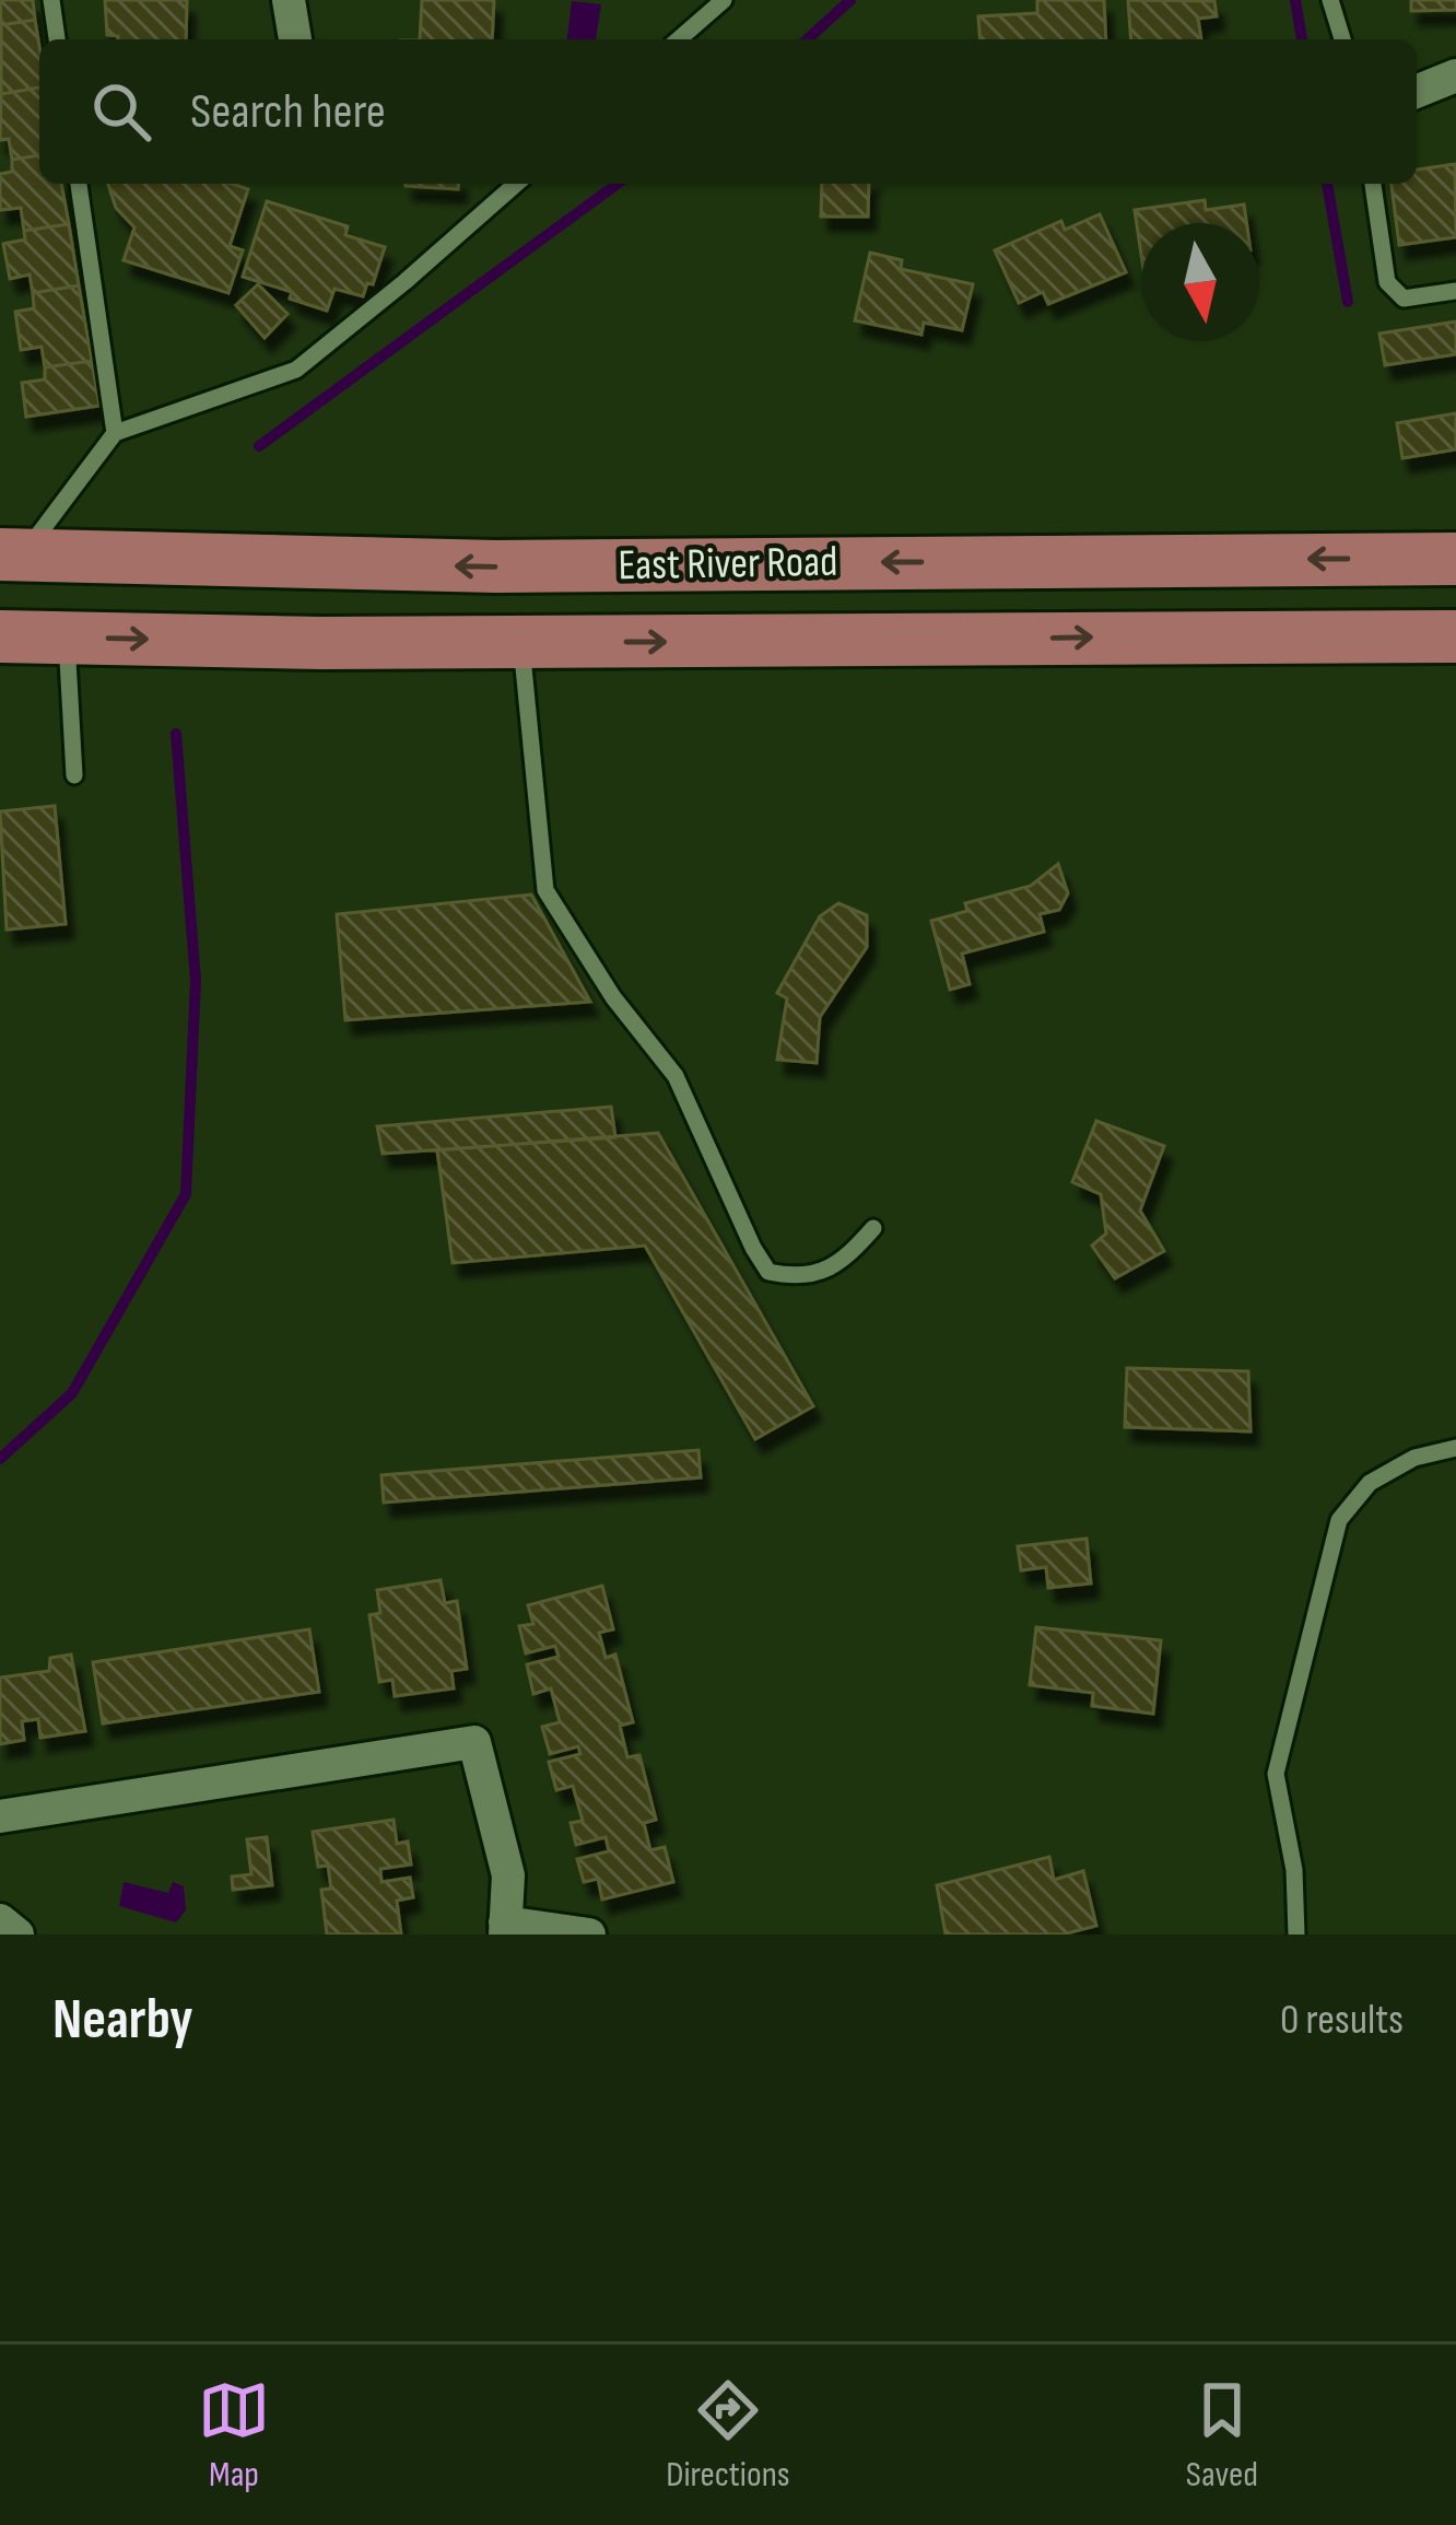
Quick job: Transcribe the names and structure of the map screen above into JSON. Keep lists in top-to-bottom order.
{
  "streets": {
    "main road": ["East River Road"]
  },
  "north": "bottom",
  "page": {
    "search": "Search here",
    "heading": ["Nearby", "0 results"],
    "nav": ["Map", "Directions", "Saved"]
  }
}
